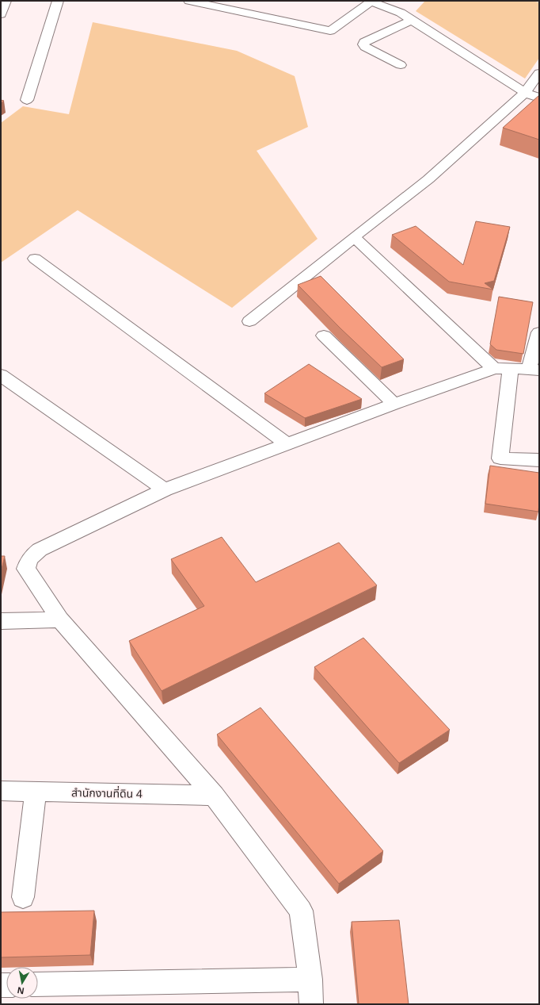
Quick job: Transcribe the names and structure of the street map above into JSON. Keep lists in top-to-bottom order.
{
  "streets": {
    "street": ["สำนักงานที่ดิน 4"]
  },
  "north": "bottom"
}
